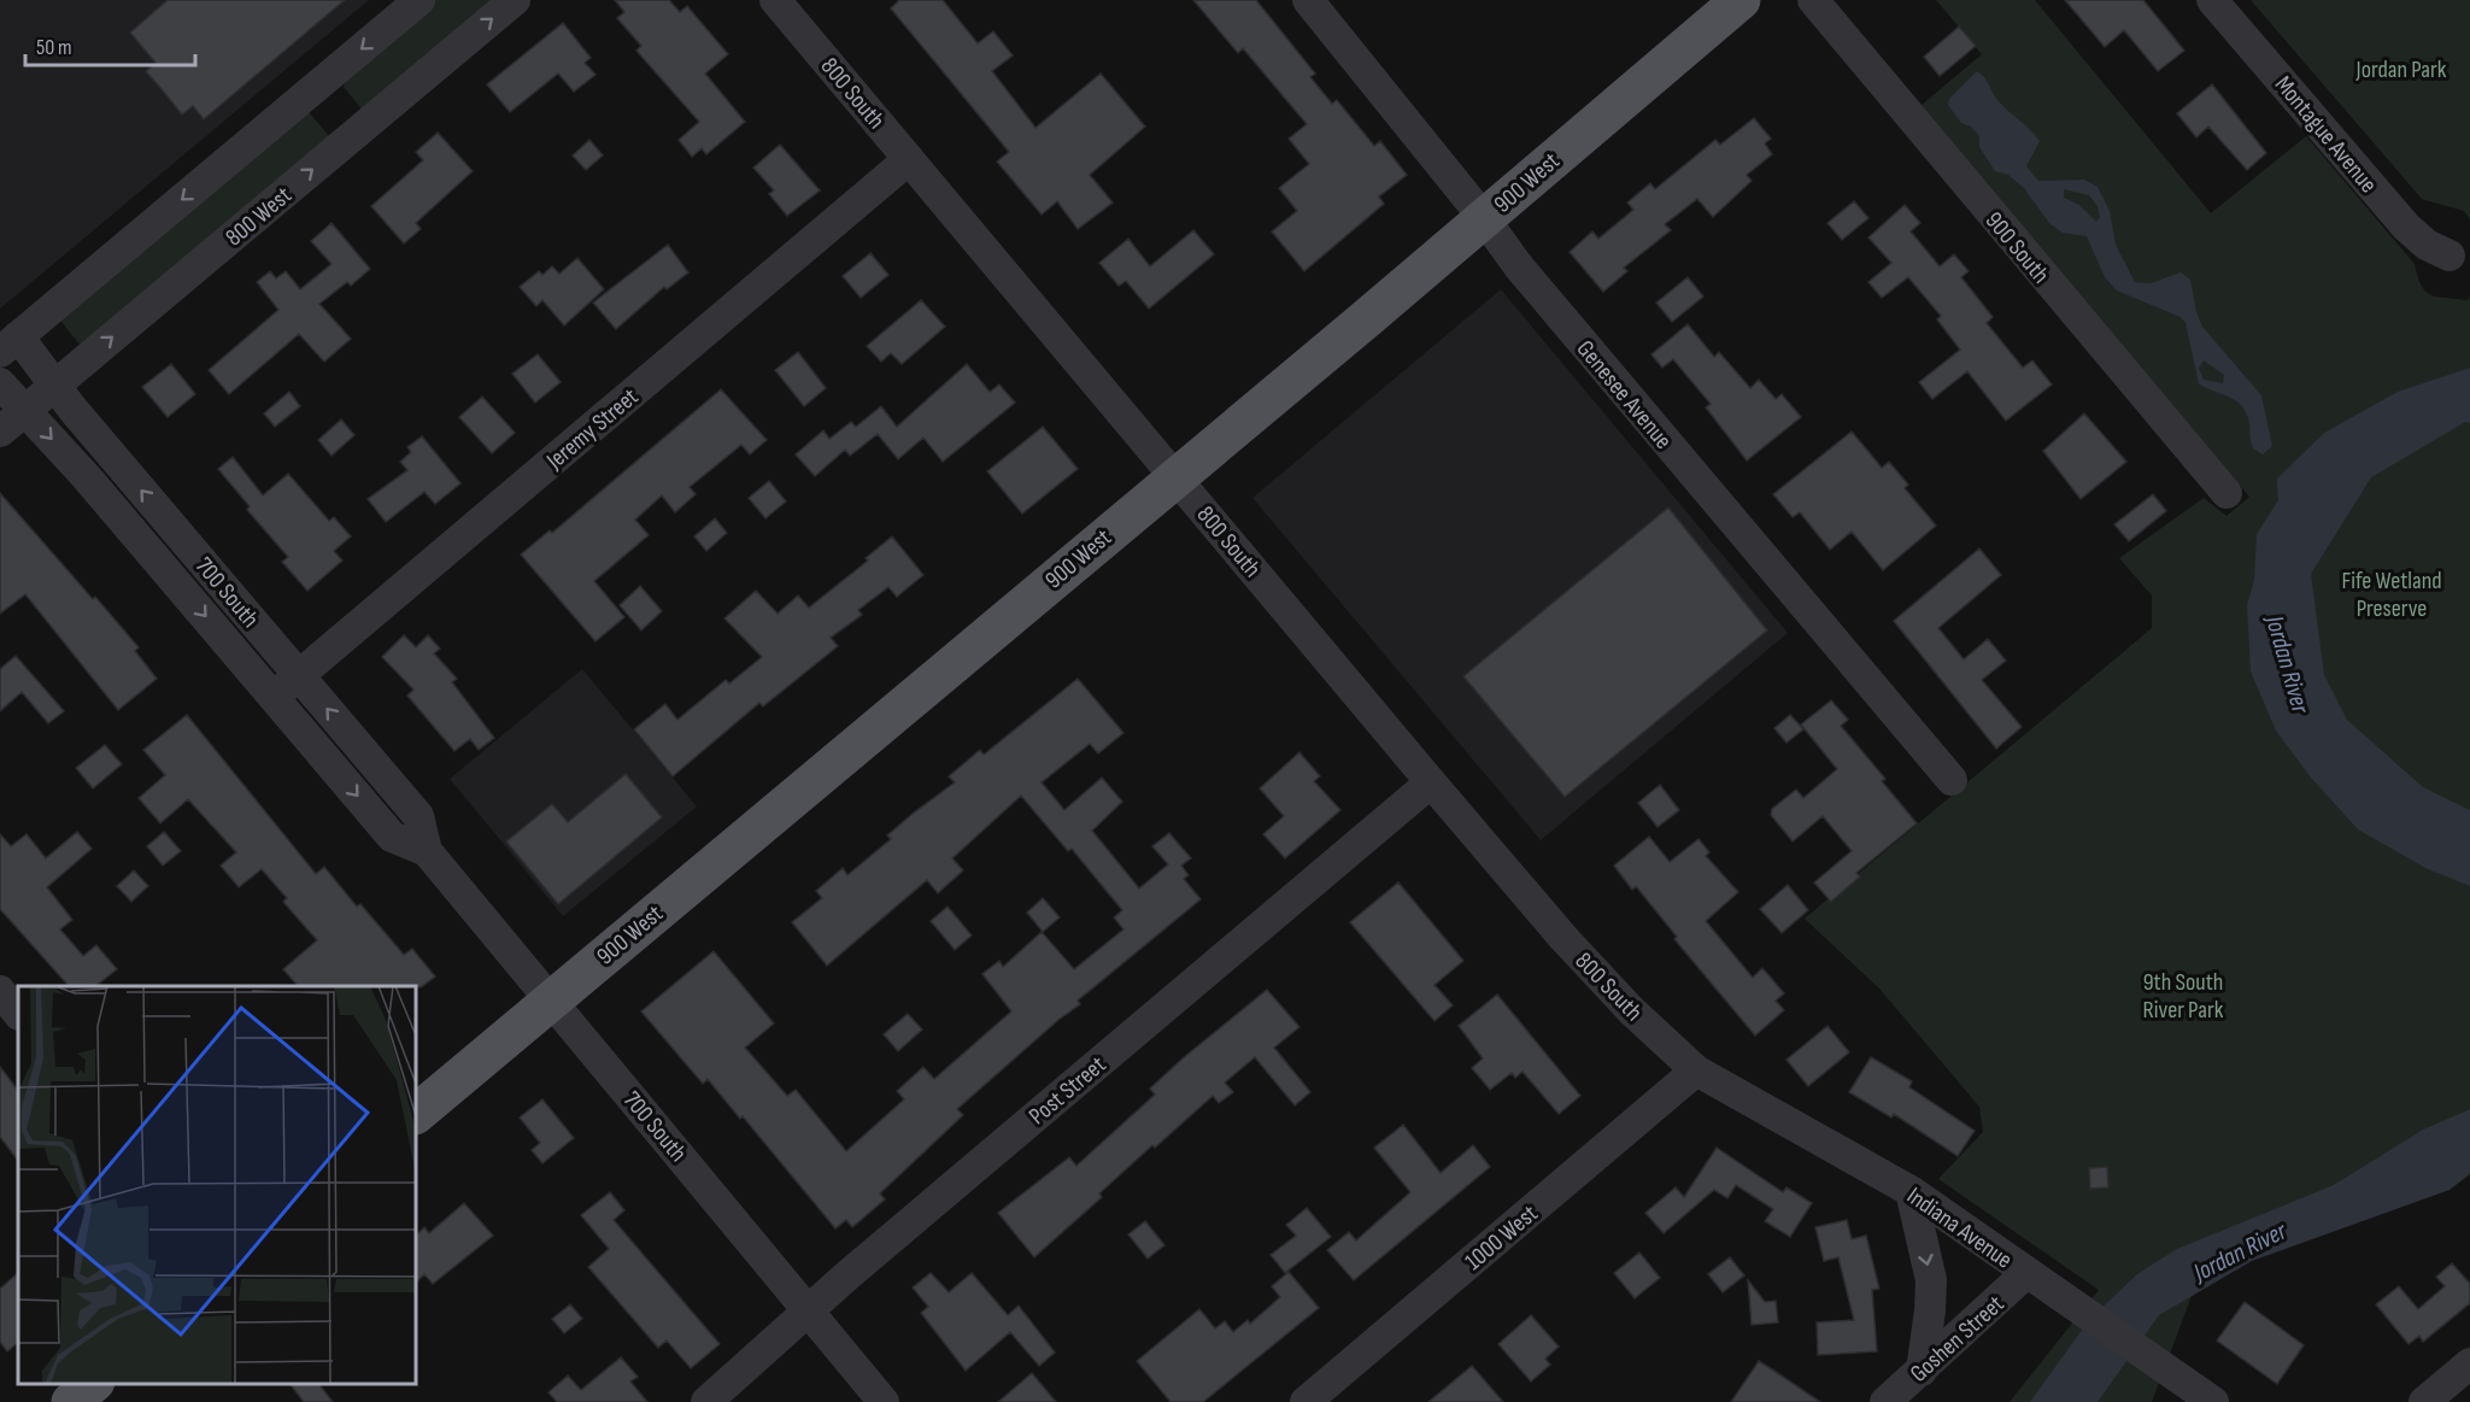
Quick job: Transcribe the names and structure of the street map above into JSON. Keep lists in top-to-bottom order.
{
  "streets": {
    "main road": ["900 West"],
    "street": [
      "800 South",
      "Montague Avenue",
      "800 West",
      "900 South",
      "Genesee Avenue",
      "Jeremy Street",
      "700 South",
      "Post Street",
      "Indiana Avenue",
      "1000 West",
      "Goshen Street"
    ]
  },
  "crossings": [
    ["800 South", "900 West"],
    ["800 South", "Jeremy Street"],
    ["800 South", "Post Street"],
    ["800 South", "Indiana Avenue"],
    ["800 South", "1000 West"],
    ["900 West", "Genesee Avenue"],
    ["900 West", "700 South"],
    ["800 West", "700 South"],
    ["Jeremy Street", "700 South"],
    ["700 South", "Post Street"],
    ["Indiana Avenue", "1000 West"],
    ["Indiana Avenue", "Goshen Street"]
  ],
  "water": ["Jordan River"],
  "parks": ["Jordan Park", "Fife Wetland Preserve", "9th South River Park"],
  "scale_bar": "50 m"
}
